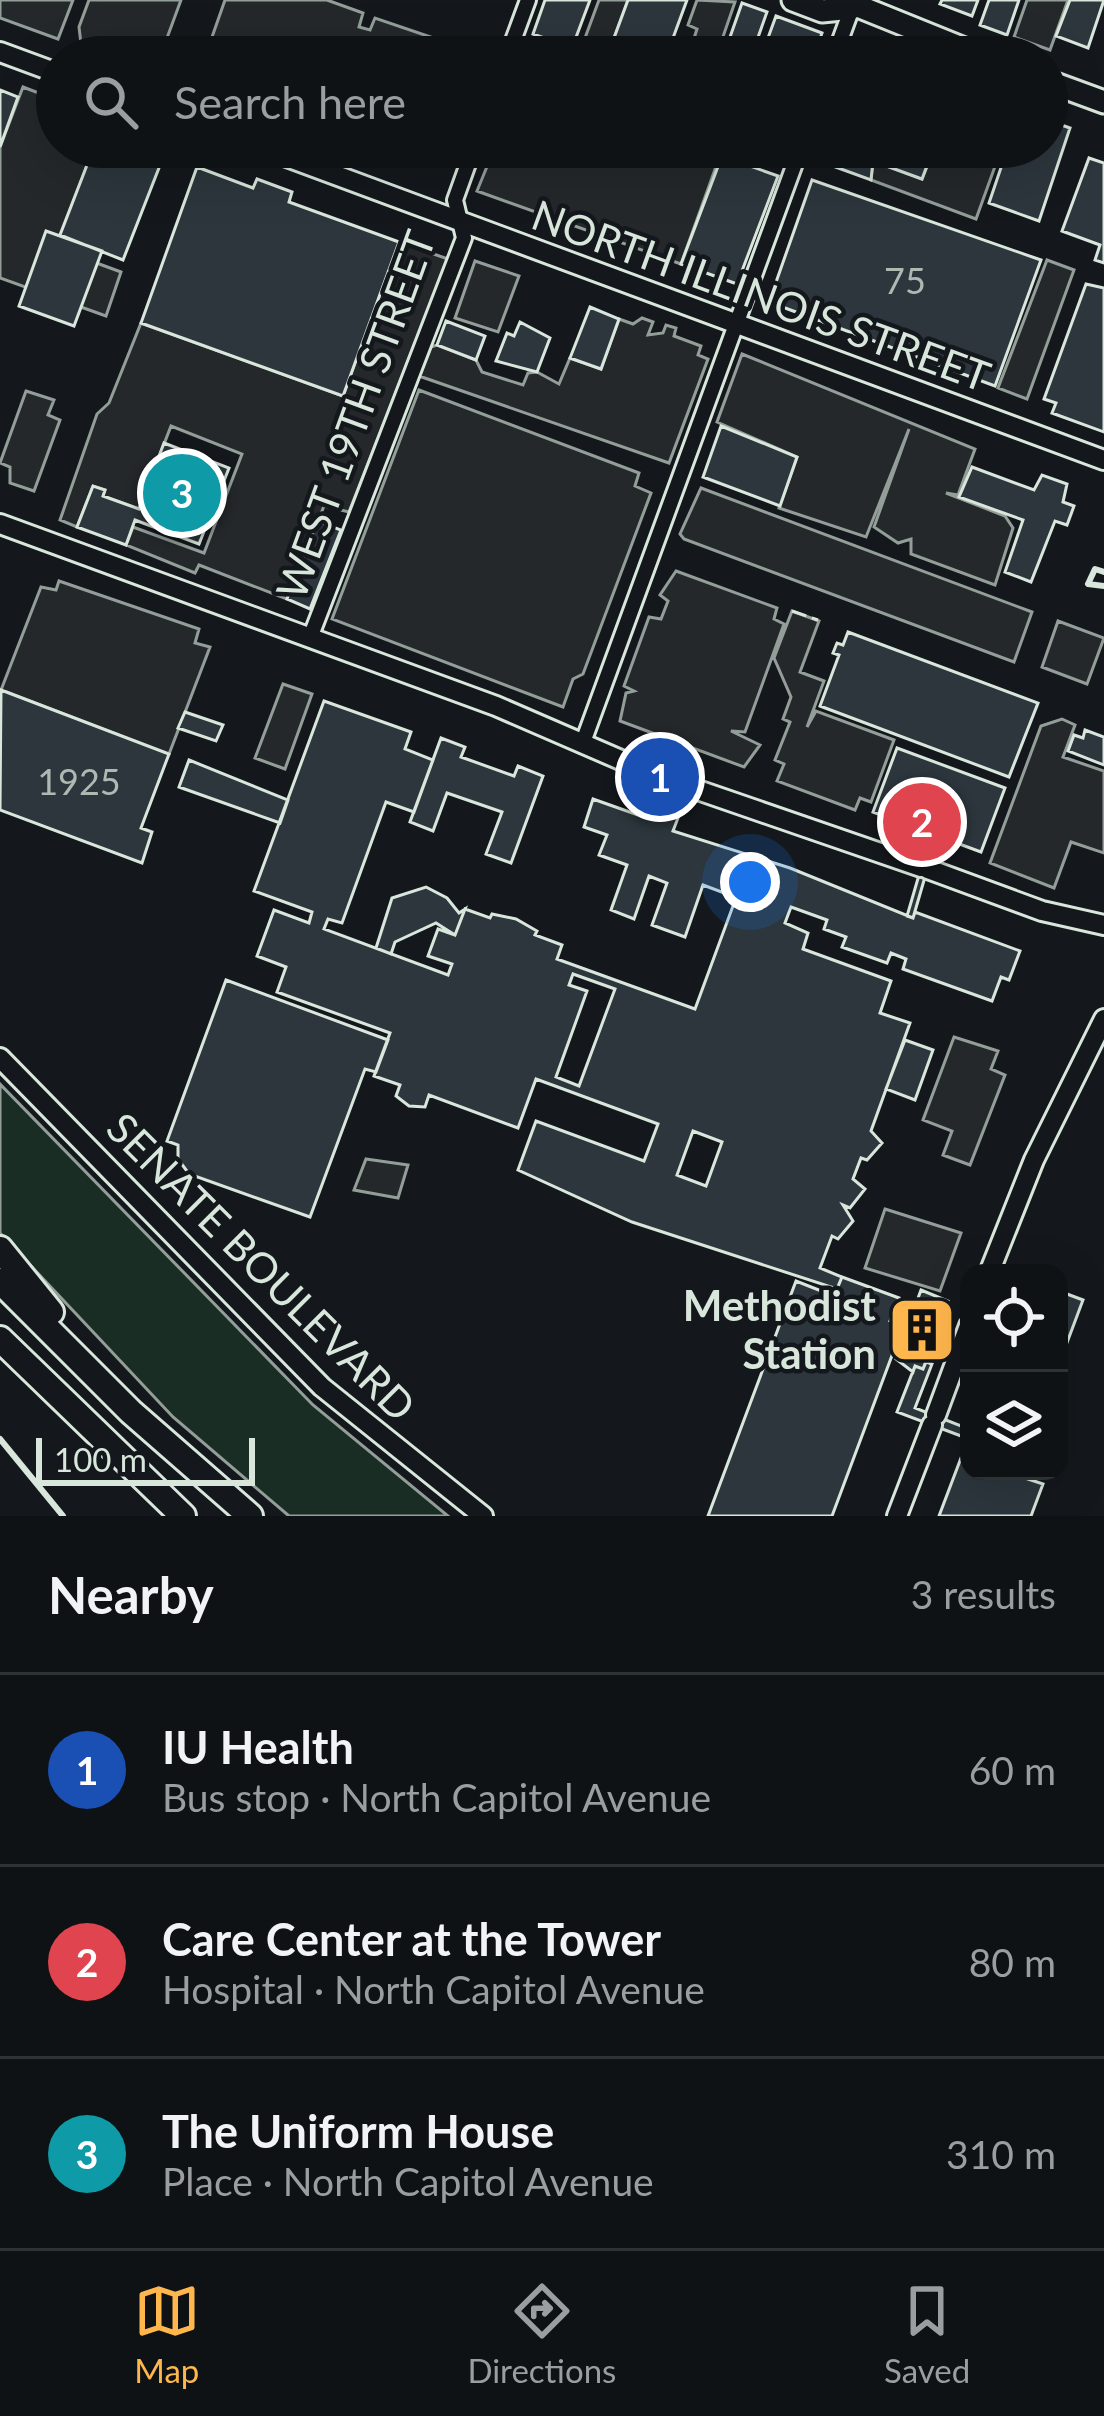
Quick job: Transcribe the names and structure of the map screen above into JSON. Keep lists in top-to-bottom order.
{
  "streets": {
    "main road": ["NORTH ILLINOIS STREET", "SENATE BOULEVARD"],
    "street": ["WEST 19TH STREET"]
  },
  "crossings": [
    ["NORTH ILLINOIS STREET", "WEST 19TH STREET"]
  ],
  "places": {
    "building": ["Methodist Station"]
  },
  "house_numbers": ["75", "1925"],
  "scale_bar": "100 m",
  "page": {
    "search": "Search here",
    "pins": ["3", "1", "2"],
    "scale": "100 m",
    "heading": ["Nearby", "3 results"],
    "list": [
      {
        "mark": "1",
        "name": "IU Health",
        "note": "Bus stop · North Capitol Avenue",
        "value": "60 m"
      },
      {
        "mark": "2",
        "name": "Care Center at the Tower",
        "note": "Hospital · North Capitol Avenue",
        "value": "80 m"
      },
      {
        "mark": "3",
        "name": "The Uniform House",
        "note": "Place · North Capitol Avenue",
        "value": "310 m"
      }
    ],
    "nav": ["Map", "Directions", "Saved"]
  }
}
